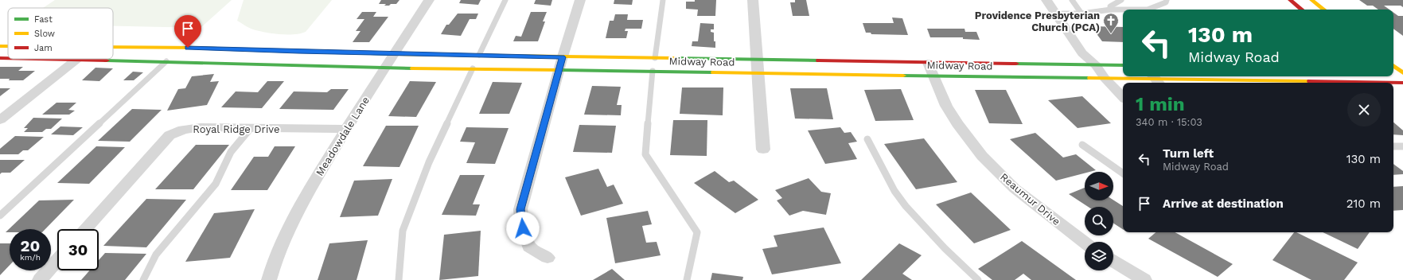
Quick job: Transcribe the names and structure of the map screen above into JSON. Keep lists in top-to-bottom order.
{
  "streets": {
    "main road": ["Midway Road"],
    "street": ["Royal Ridge Drive", "Meadowdale Lane", "Reaumur Drive"]
  },
  "crossings": [
    ["Midway Road", "Meadowdale Lane"],
    ["Midway Road", "Reaumur Drive"],
    ["Royal Ridge Drive", "Meadowdale Lane"]
  ],
  "places": {
    "church": ["Providence Presbyterian Church (PCA)"]
  },
  "legend": ["Fast", "Slow", "Jam"],
  "north": "right",
  "page": {
    "turn": ["130 m", "Midway Road"],
    "heading": ["1 min", "340 m · 15:03"],
    "list": [
      {
        "name": "Turn left",
        "note": "Midway Road",
        "value": "130 m"
      },
      {
        "name": "Arrive at destination",
        "value": "210 m"
      }
    ],
    "speed": "20 km/h",
    "limit": "30"
  }
}
